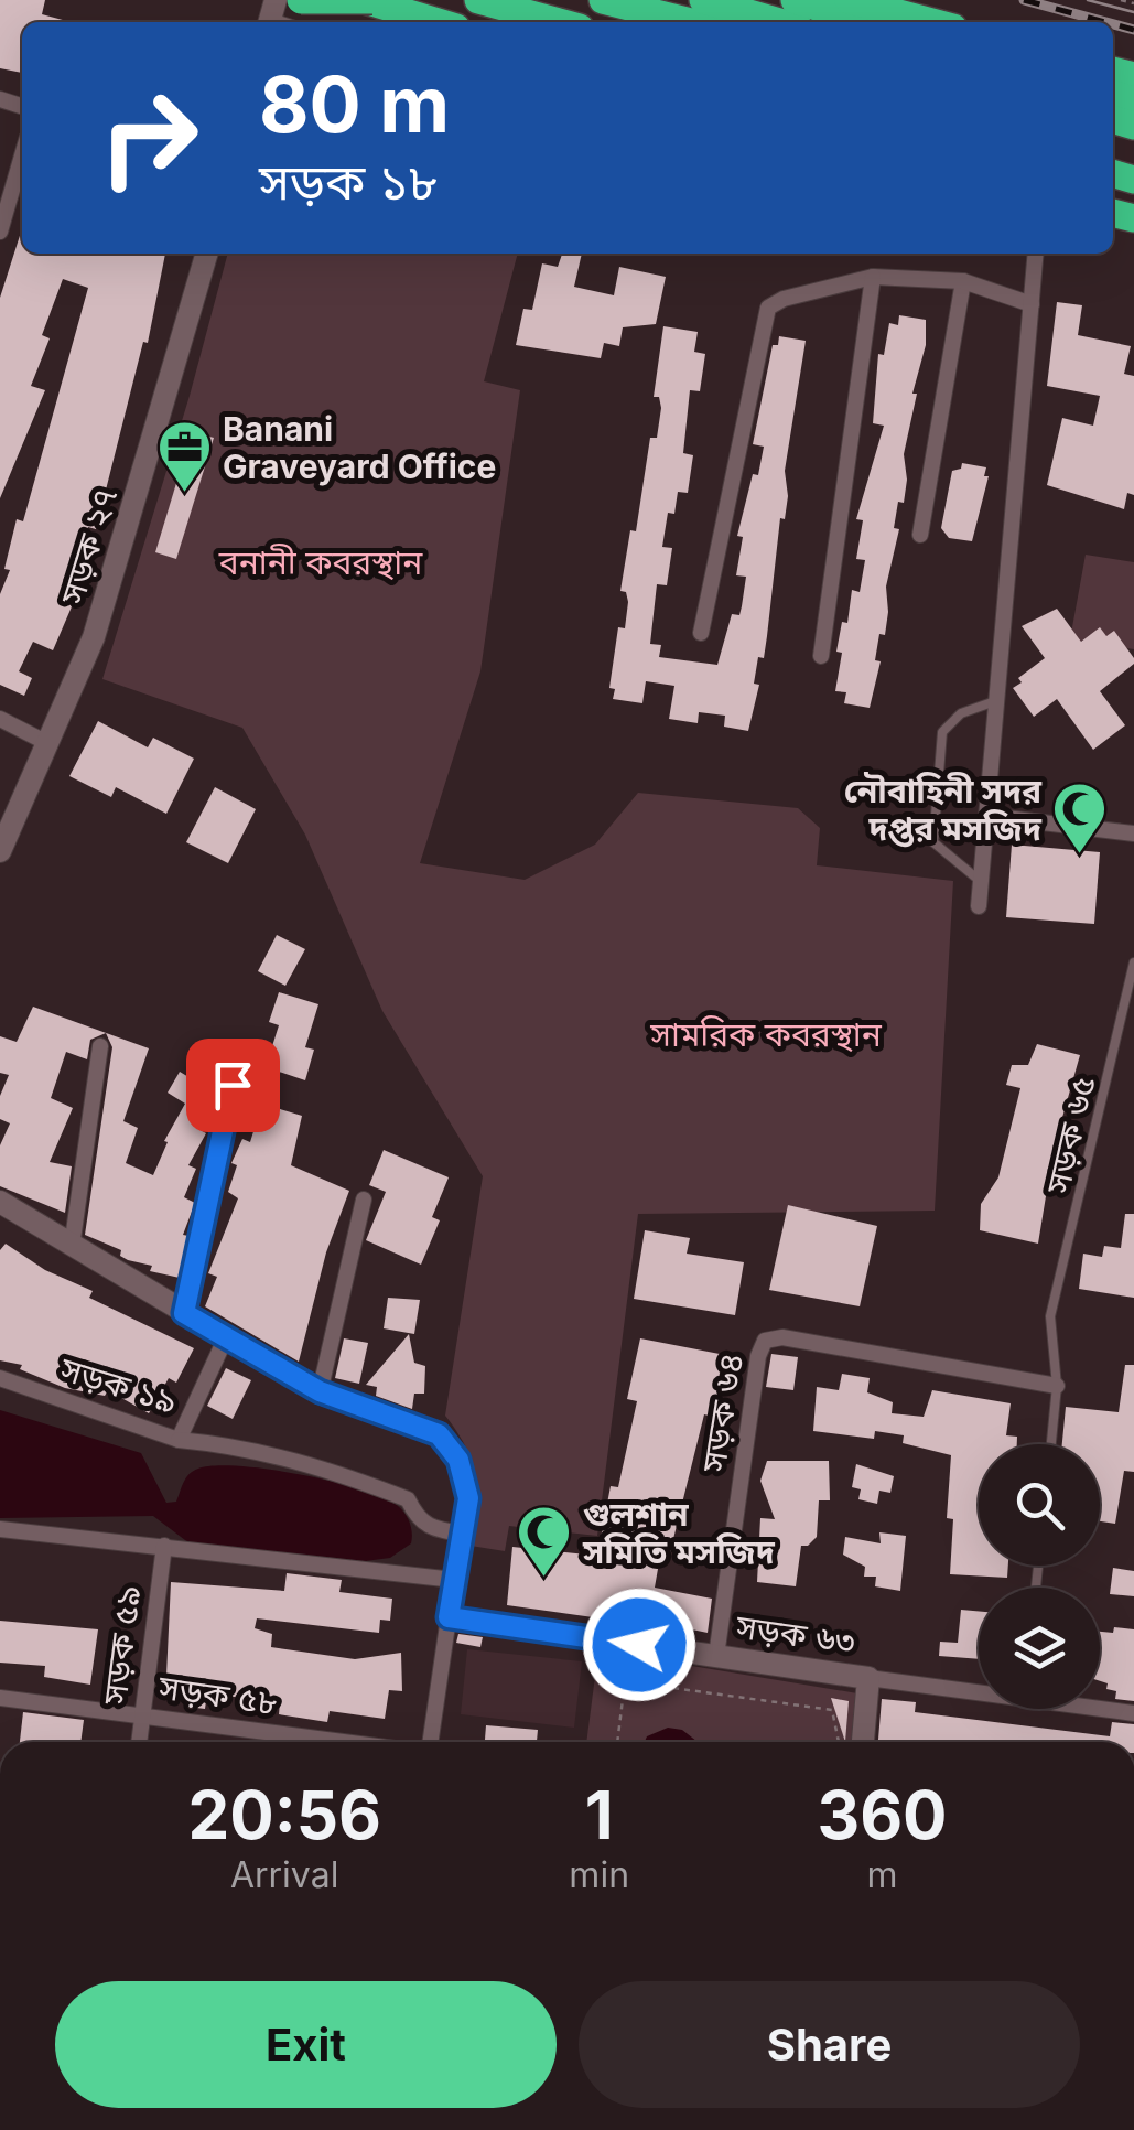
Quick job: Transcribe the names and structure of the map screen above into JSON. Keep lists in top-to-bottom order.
{
  "streets": {
    "street": [
      "সড়ক ২৭",
      "সড়ক ১৯",
      "সড়ক ৬৪",
      "সড়ক ৬৩",
      "সড়ক ৫৯",
      "সড়ক ৫৮"
    ],
    "lane": ["সড়ক ৬৫"]
  },
  "crossings": [
    ["সড়ক ৬৫", "সড়ক ৬৪"],
    ["সড়ক ৬৪", "সড়ক ৬৩"],
    ["সড়ক ৫৯", "সড়ক ৫৮"]
  ],
  "parks": ["বনানী কবরস্থান", "সামরিক কবরস্থান"],
  "places": {
    "office": ["Banani Graveyard Office"],
    "mosque": ["নৌবাহিনী সদর দপ্তর মসজিদ", "গুলশান সমিতি মসজিদ"]
  },
  "page": {
    "turn": ["80 m", "সড়ক ১৮"],
    "eta": [
      "20:56",
      "Arrival",
      "1",
      "min",
      "360",
      "m"
    ],
    "buttons": ["Exit", "Share"]
  }
}
